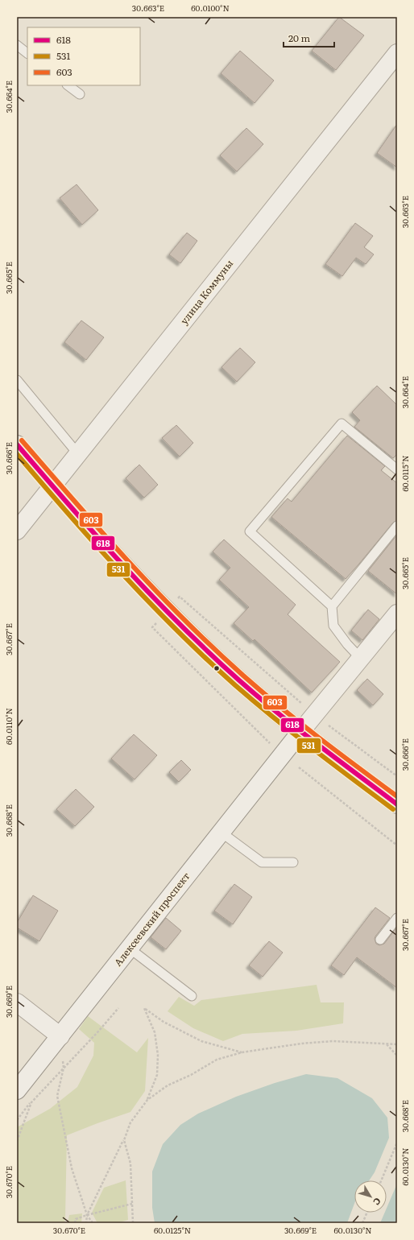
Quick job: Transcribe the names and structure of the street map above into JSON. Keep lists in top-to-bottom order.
{
  "streets": {
    "street": ["улица Коммуны", "Алексеевский проспект"]
  },
  "lines": ["transit line 603", "transit line 618", "transit line 531"],
  "legend": ["618", "531", "603"],
  "scale_bar": "20 m",
  "north": "bottom right",
  "coordinates": [
    "30.663°E",
    "60.0100°N",
    "30.664°E",
    "30.665°E",
    "30.666°E",
    "60.0115°N",
    "30.667°E",
    "60.0110°N",
    "30.668°E",
    "30.669°E",
    "60.0130°N",
    "30.670°E",
    "60.0125°N"
  ]
}
